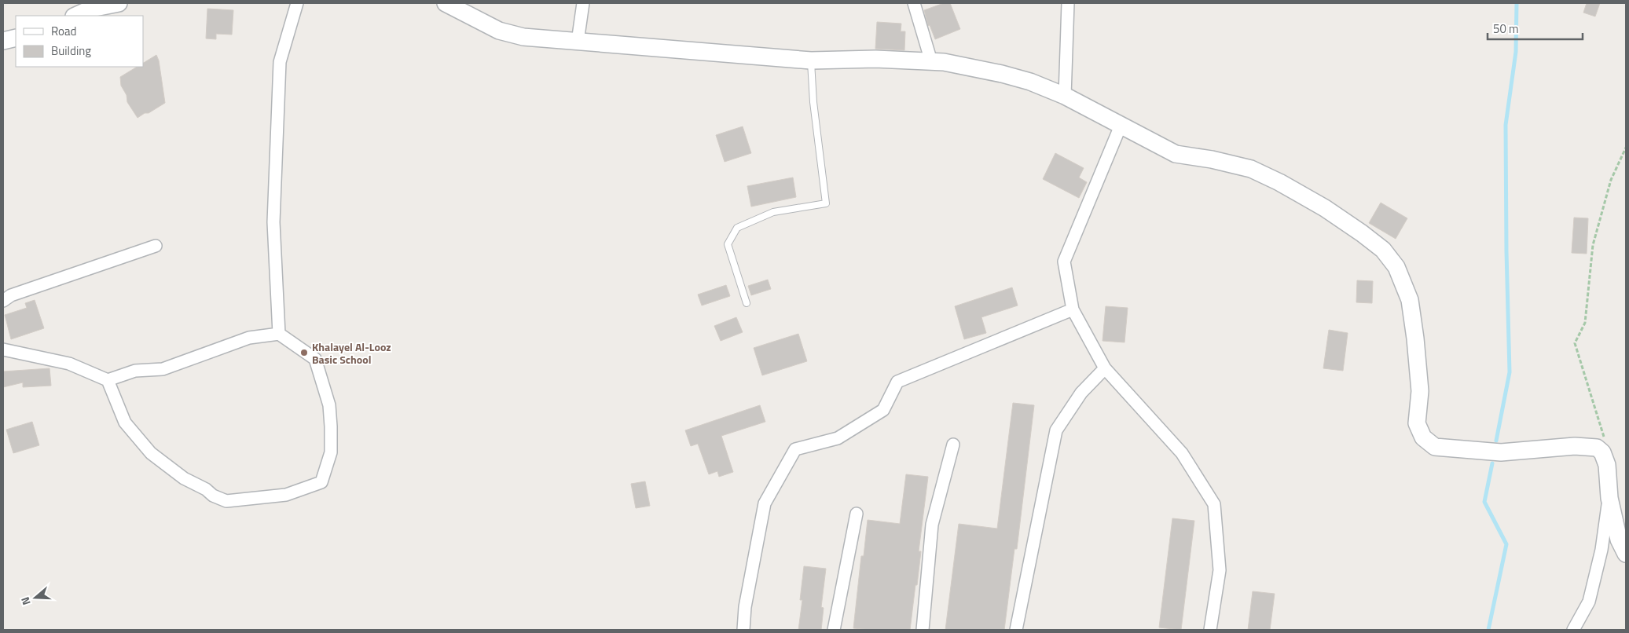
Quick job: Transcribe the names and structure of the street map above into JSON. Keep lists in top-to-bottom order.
{
  "places": ["Khalayel Al-Looz Basic School"],
  "legend": ["Road", "Building"],
  "scale_bar": "50 m",
  "north": "left"
}
